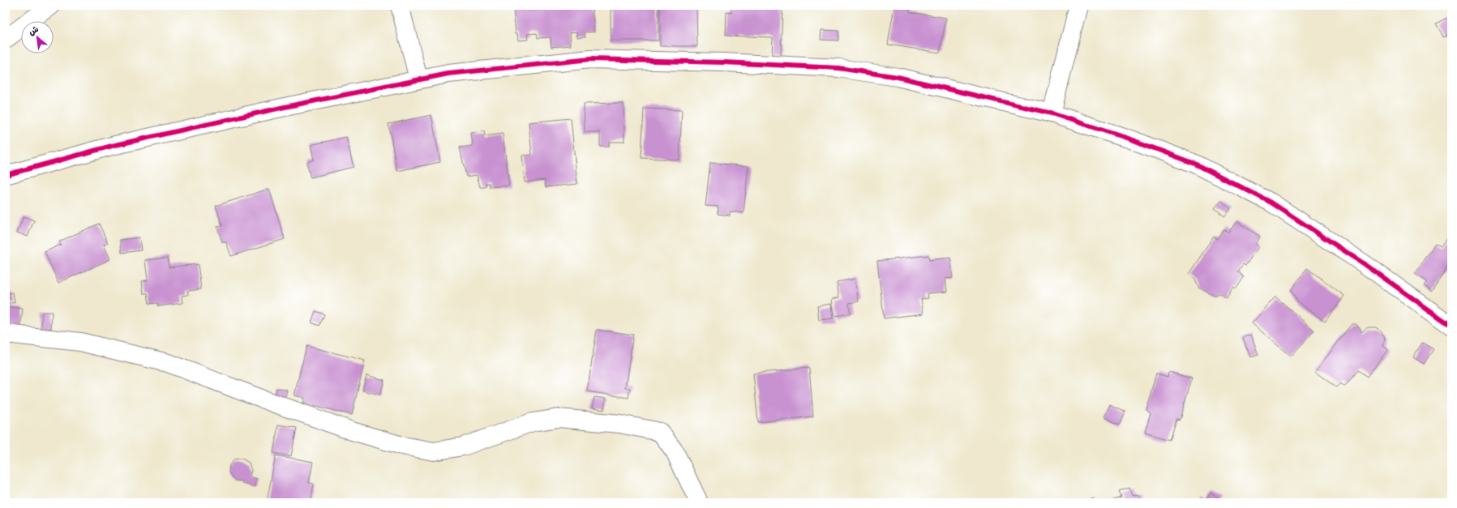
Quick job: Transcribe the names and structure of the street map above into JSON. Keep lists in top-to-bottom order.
{
  "north": "top left"
}
